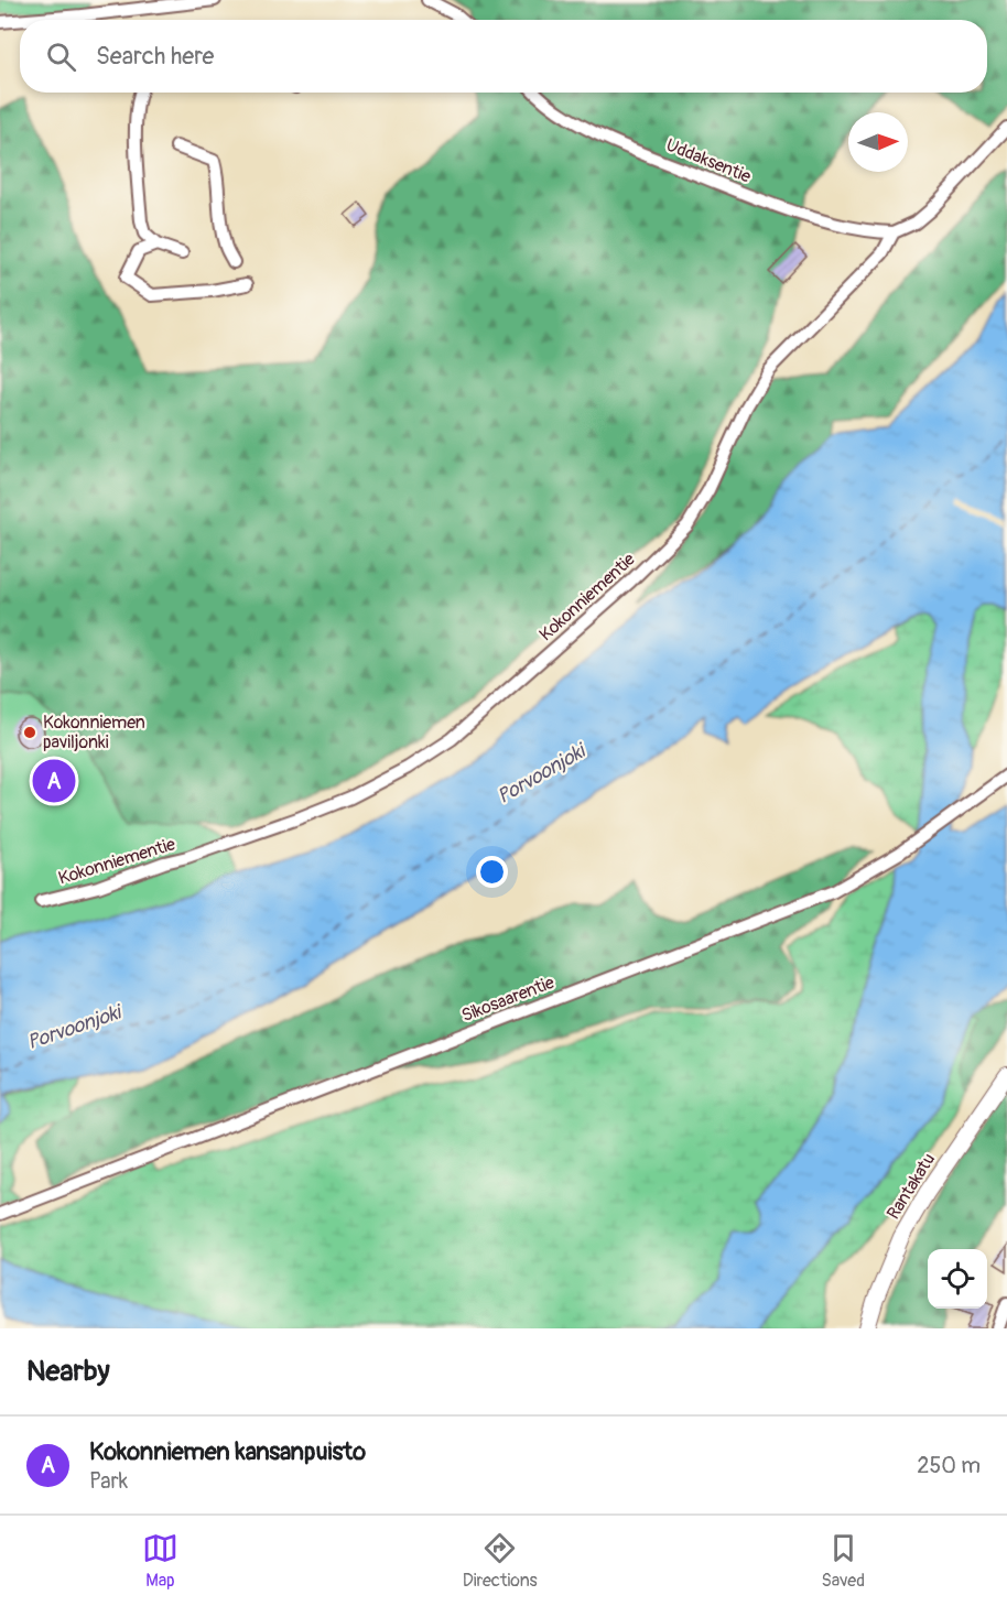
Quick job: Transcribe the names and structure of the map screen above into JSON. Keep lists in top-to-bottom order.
{
  "streets": {
    "street": [
      "Uddaksentie",
      "Kokonniementie",
      "Sikosaarentie",
      "Rantakatu"
    ]
  },
  "crossings": [
    ["Uddaksentie", "Kokonniementie"]
  ],
  "water": ["Porvoonjoki"],
  "places": ["Kokonniemen paviljonki"],
  "north": "right",
  "page": {
    "search": "Search here",
    "pins": "A",
    "heading": "Nearby",
    "list": [
      {
        "mark": "A",
        "name": "Kokonniemen kansanpuisto",
        "note": "Park",
        "value": "250 m"
      }
    ],
    "nav": ["Map", "Directions", "Saved"]
  }
}
